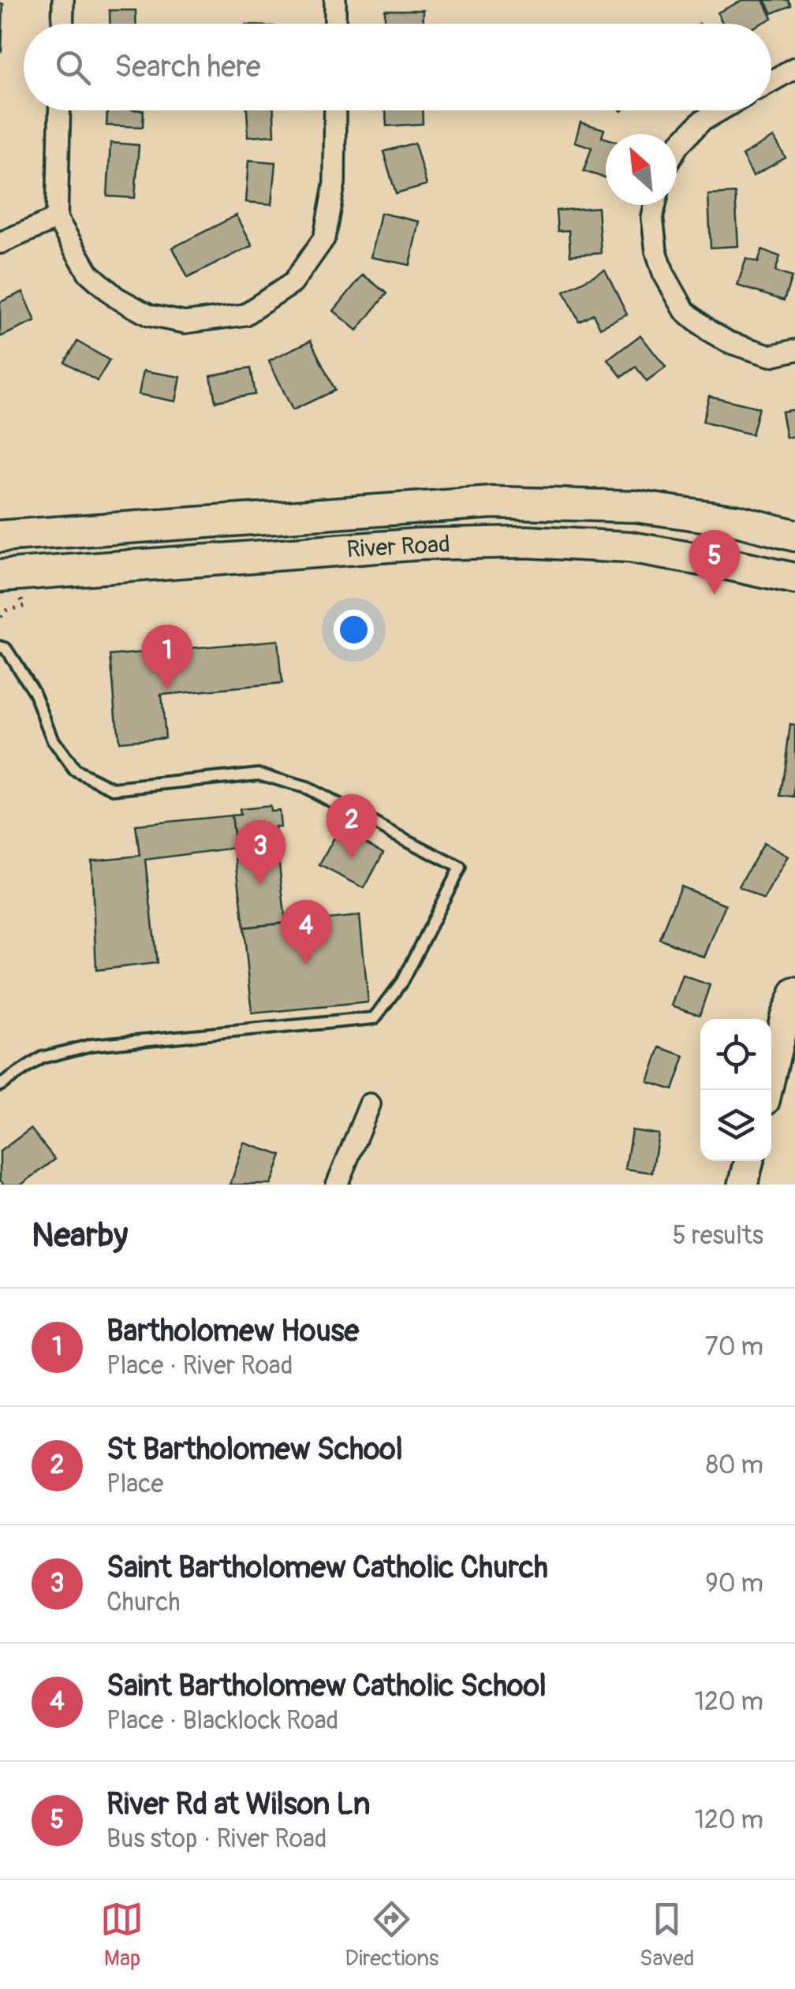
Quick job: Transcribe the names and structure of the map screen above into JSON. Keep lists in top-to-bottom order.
{
  "streets": {
    "main road": ["River Road"]
  },
  "north": "top left",
  "page": {
    "search": "Search here",
    "pins": [
      "5",
      "1",
      "2",
      "3",
      "4"
    ],
    "heading": ["Nearby", "5 results"],
    "list": [
      {
        "mark": "1",
        "name": "Bartholomew House",
        "note": "Place · River Road",
        "value": "70 m"
      },
      {
        "mark": "2",
        "name": "St Bartholomew School",
        "note": "Place",
        "value": "80 m"
      },
      {
        "mark": "3",
        "name": "Saint Bartholomew Catholic Church",
        "note": "Church",
        "value": "90 m"
      },
      {
        "mark": "4",
        "name": "Saint Bartholomew Catholic School",
        "note": "Place · Blacklock Road",
        "value": "120 m"
      },
      {
        "mark": "5",
        "name": "River Rd at Wilson Ln",
        "note": "Bus stop · River Road",
        "value": "120 m"
      }
    ],
    "nav": ["Map", "Directions", "Saved"]
  }
}
